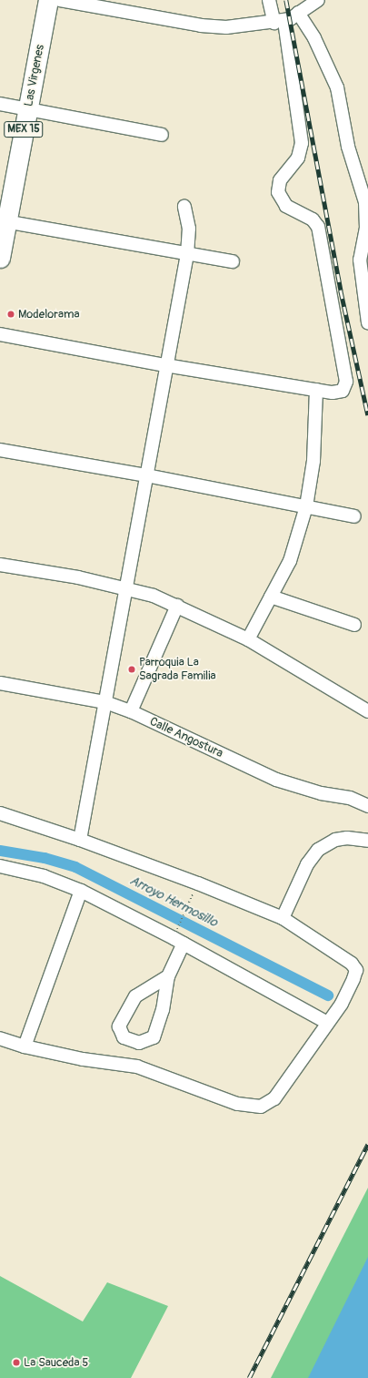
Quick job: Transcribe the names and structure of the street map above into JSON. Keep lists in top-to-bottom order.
{
  "streets": {
    "highway": ["Las Virgenes", "MEX 15"],
    "street": ["Calle Angostura"]
  },
  "water": ["Arroyo Hermosillo"],
  "places": ["Modelorama", "Parroquia La Sagrada Familia", "La Sauceda 5"]
}
